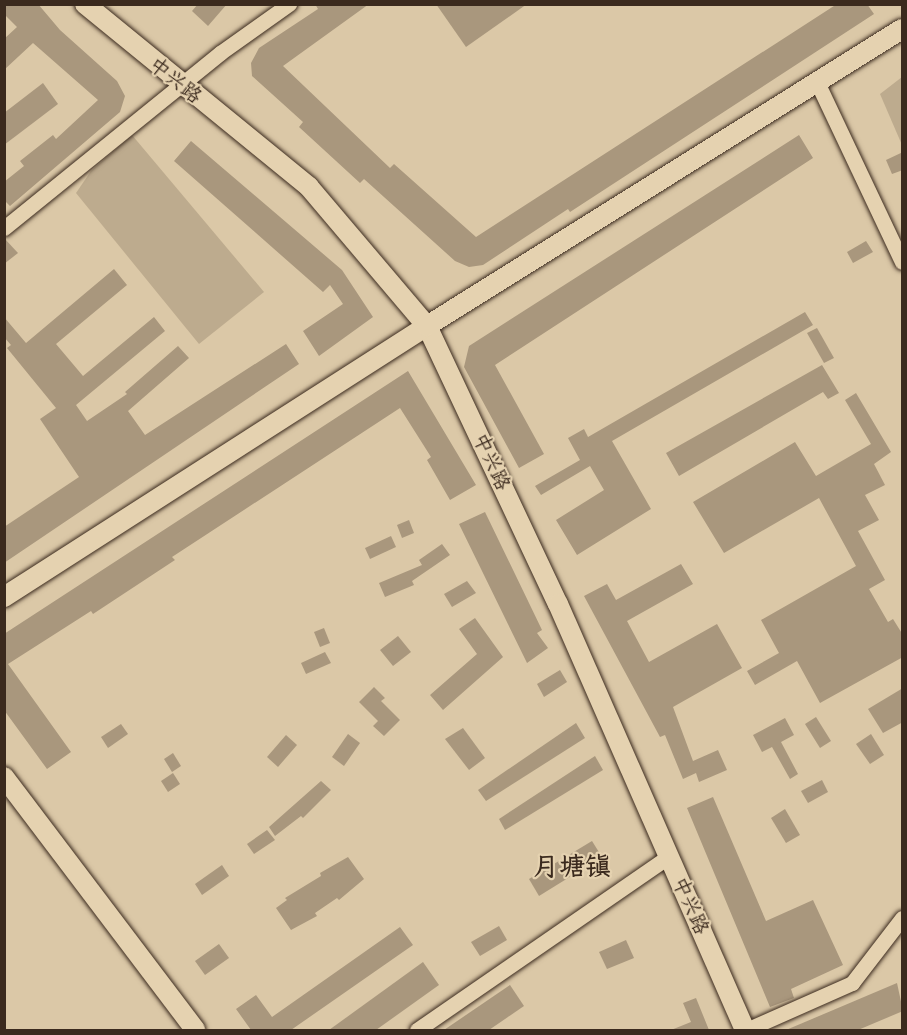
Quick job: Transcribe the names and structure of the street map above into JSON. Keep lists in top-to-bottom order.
{
  "streets": {
    "main road": ["中兴路"]
  },
  "districts": ["月塘镇"]
}
